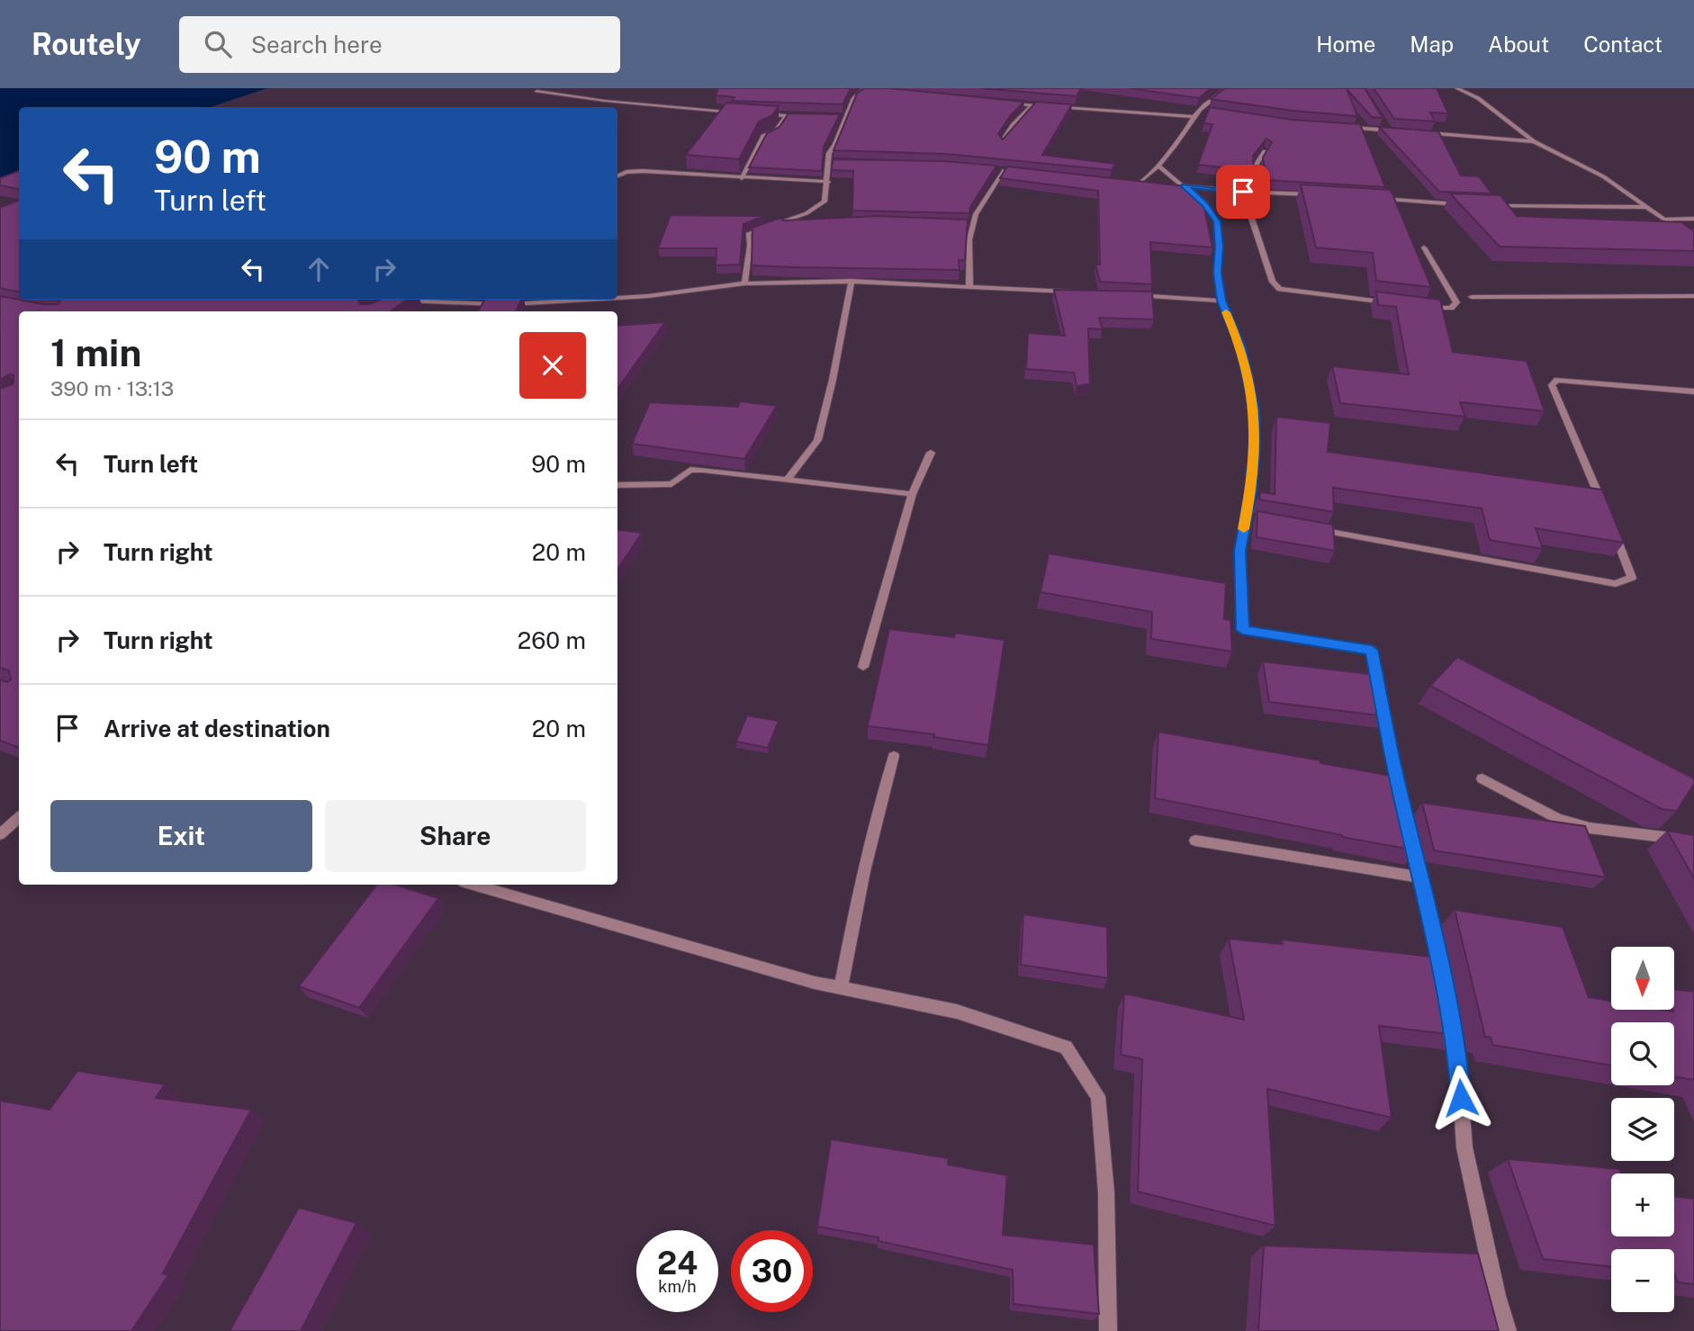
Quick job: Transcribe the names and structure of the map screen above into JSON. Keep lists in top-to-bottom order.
{
  "north": "bottom",
  "page": {
    "header": "Routely",
    "search": "Search here",
    "nav": [
      "Home",
      "Map",
      "About",
      "Contact"
    ],
    "turn": ["90 m", "Turn left"],
    "heading": ["1 min", "390 m · 13:13"],
    "list": [
      {
        "name": "Turn left",
        "value": "90 m"
      },
      {
        "name": "Turn right",
        "value": "20 m"
      },
      {
        "name": "Turn right",
        "value": "260 m"
      },
      {
        "name": "Arrive at destination",
        "value": "20 m"
      }
    ],
    "buttons": ["Exit", "Share"],
    "map_buttons": ["+", "−"],
    "speed": "24 km/h",
    "limit": "30"
  }
}
